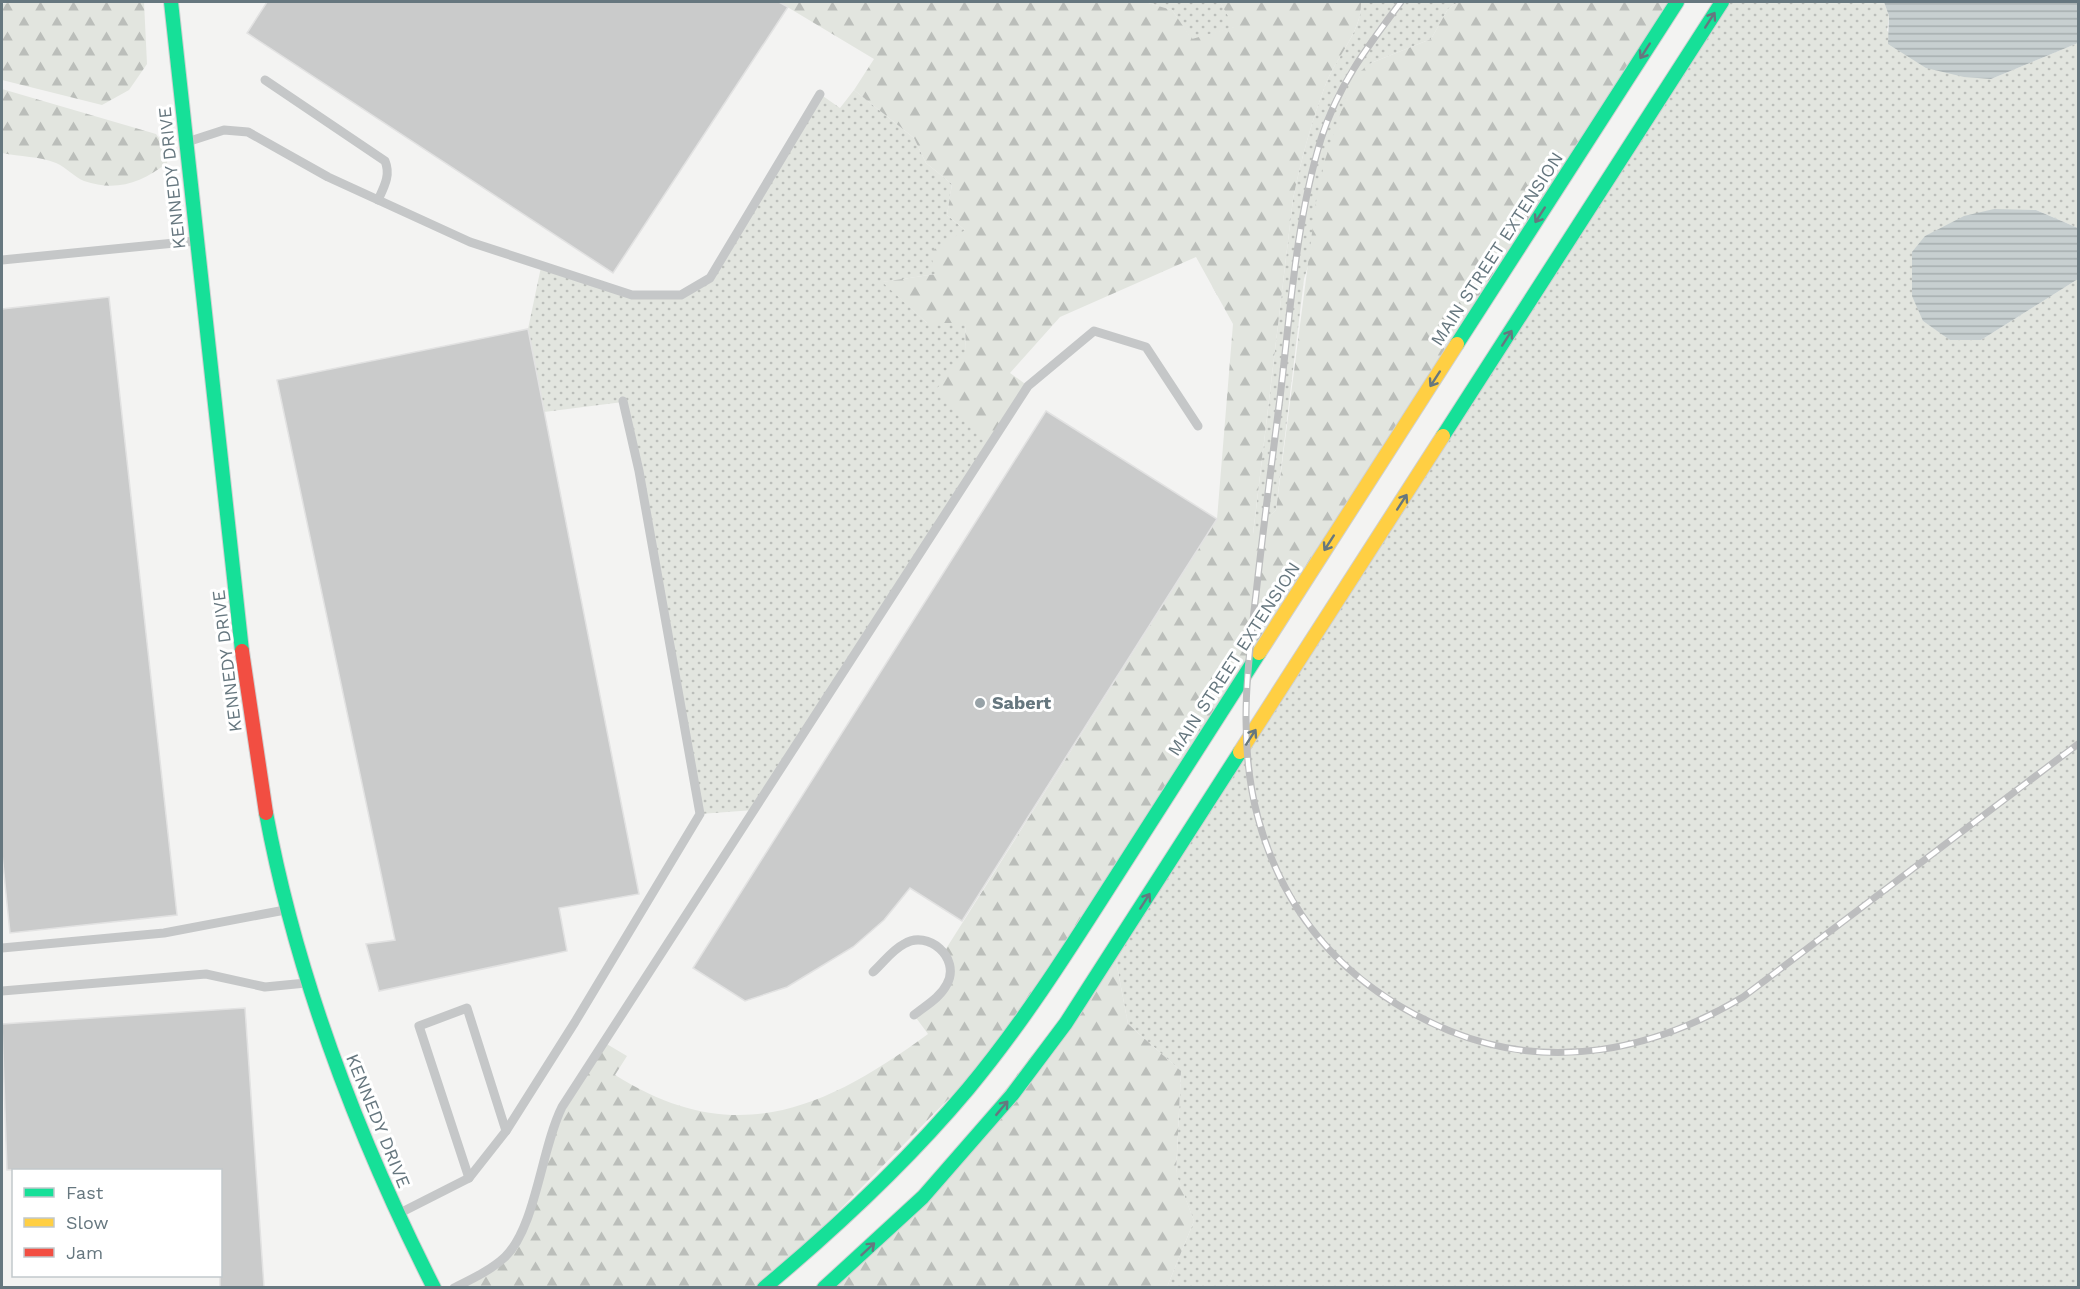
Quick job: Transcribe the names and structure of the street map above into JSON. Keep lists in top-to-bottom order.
{
  "streets": {
    "main road": ["KENNEDY DRIVE", "MAIN STREET EXTENSION"]
  },
  "places": ["Sabert"],
  "legend": ["Fast", "Slow", "Jam"]
}
